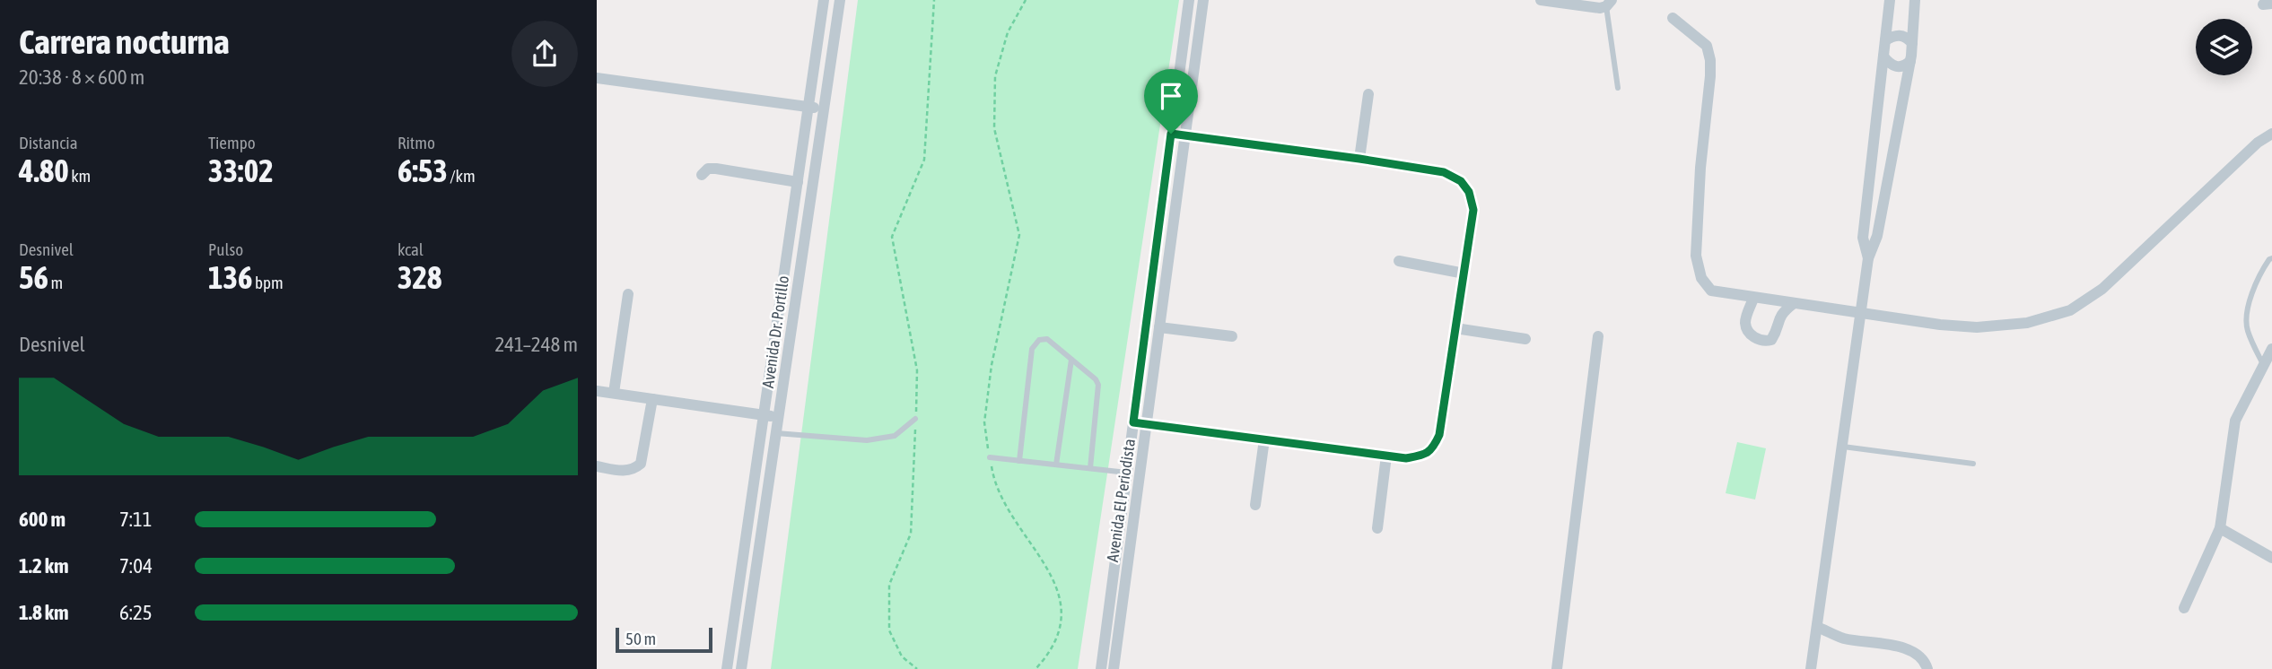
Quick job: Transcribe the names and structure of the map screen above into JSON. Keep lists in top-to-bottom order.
{
  "streets": {
    "street": ["Avenida Dr. Portillo", "Avenida El Periodista"]
  },
  "scale_bar": "50 m",
  "page": {
    "heading": ["Carrera nocturna", "20:38 · 8 × 600 m"],
    "stats": [
      ["Distancia", "4.80 km"],
      ["Tiempo", "33:02"],
      ["Ritmo", "6:53 /km"],
      ["Desnivel", "56 m"],
      ["Pulso", "136 bpm"],
      ["kcal", "328"]
    ],
    "chart": ["Desnivel", "241–248 m"],
    "list": [
      {
        "name": "600 m",
        "note": "7:11"
      },
      {
        "name": "1.2 km",
        "note": "7:04"
      },
      {
        "name": "1.8 km",
        "note": "6:25"
      }
    ],
    "scale": "50 m"
  }
}
